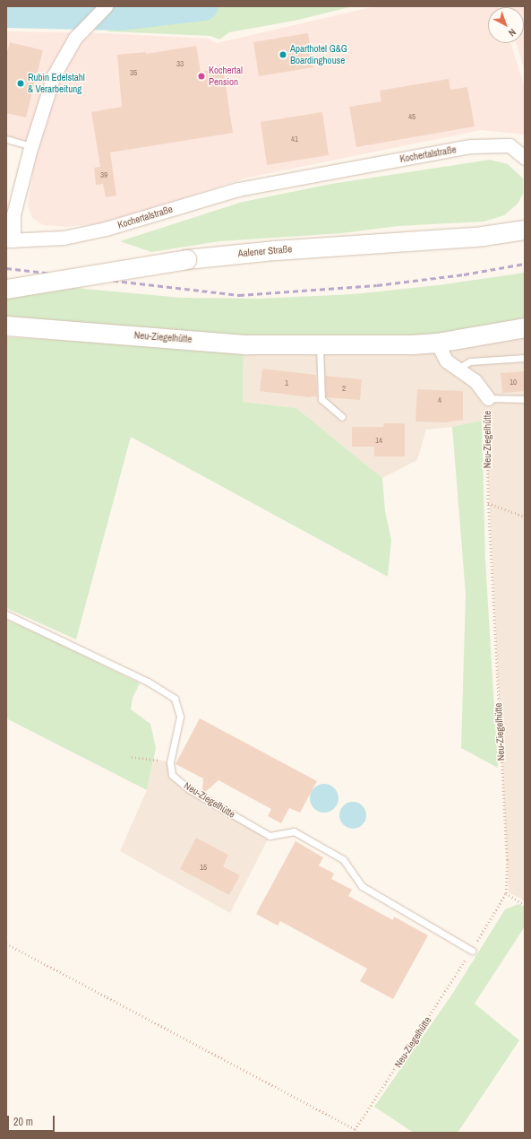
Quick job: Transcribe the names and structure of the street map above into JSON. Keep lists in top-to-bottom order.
{
  "streets": {
    "street": ["Kochertalstraße", "Aalener Straße", "Neu-Ziegelhütte"]
  },
  "places": ["Aparthotel G&G Boardinghouse", "Kochertal Pension", "Rubin Edelstahl & Verarbeitung"],
  "house_numbers": [
    "33",
    "35",
    "45",
    "41",
    "39",
    "10",
    "1",
    "2",
    "4",
    "14",
    "15"
  ],
  "scale_bar": "20 m",
  "north": "bottom right"
}
